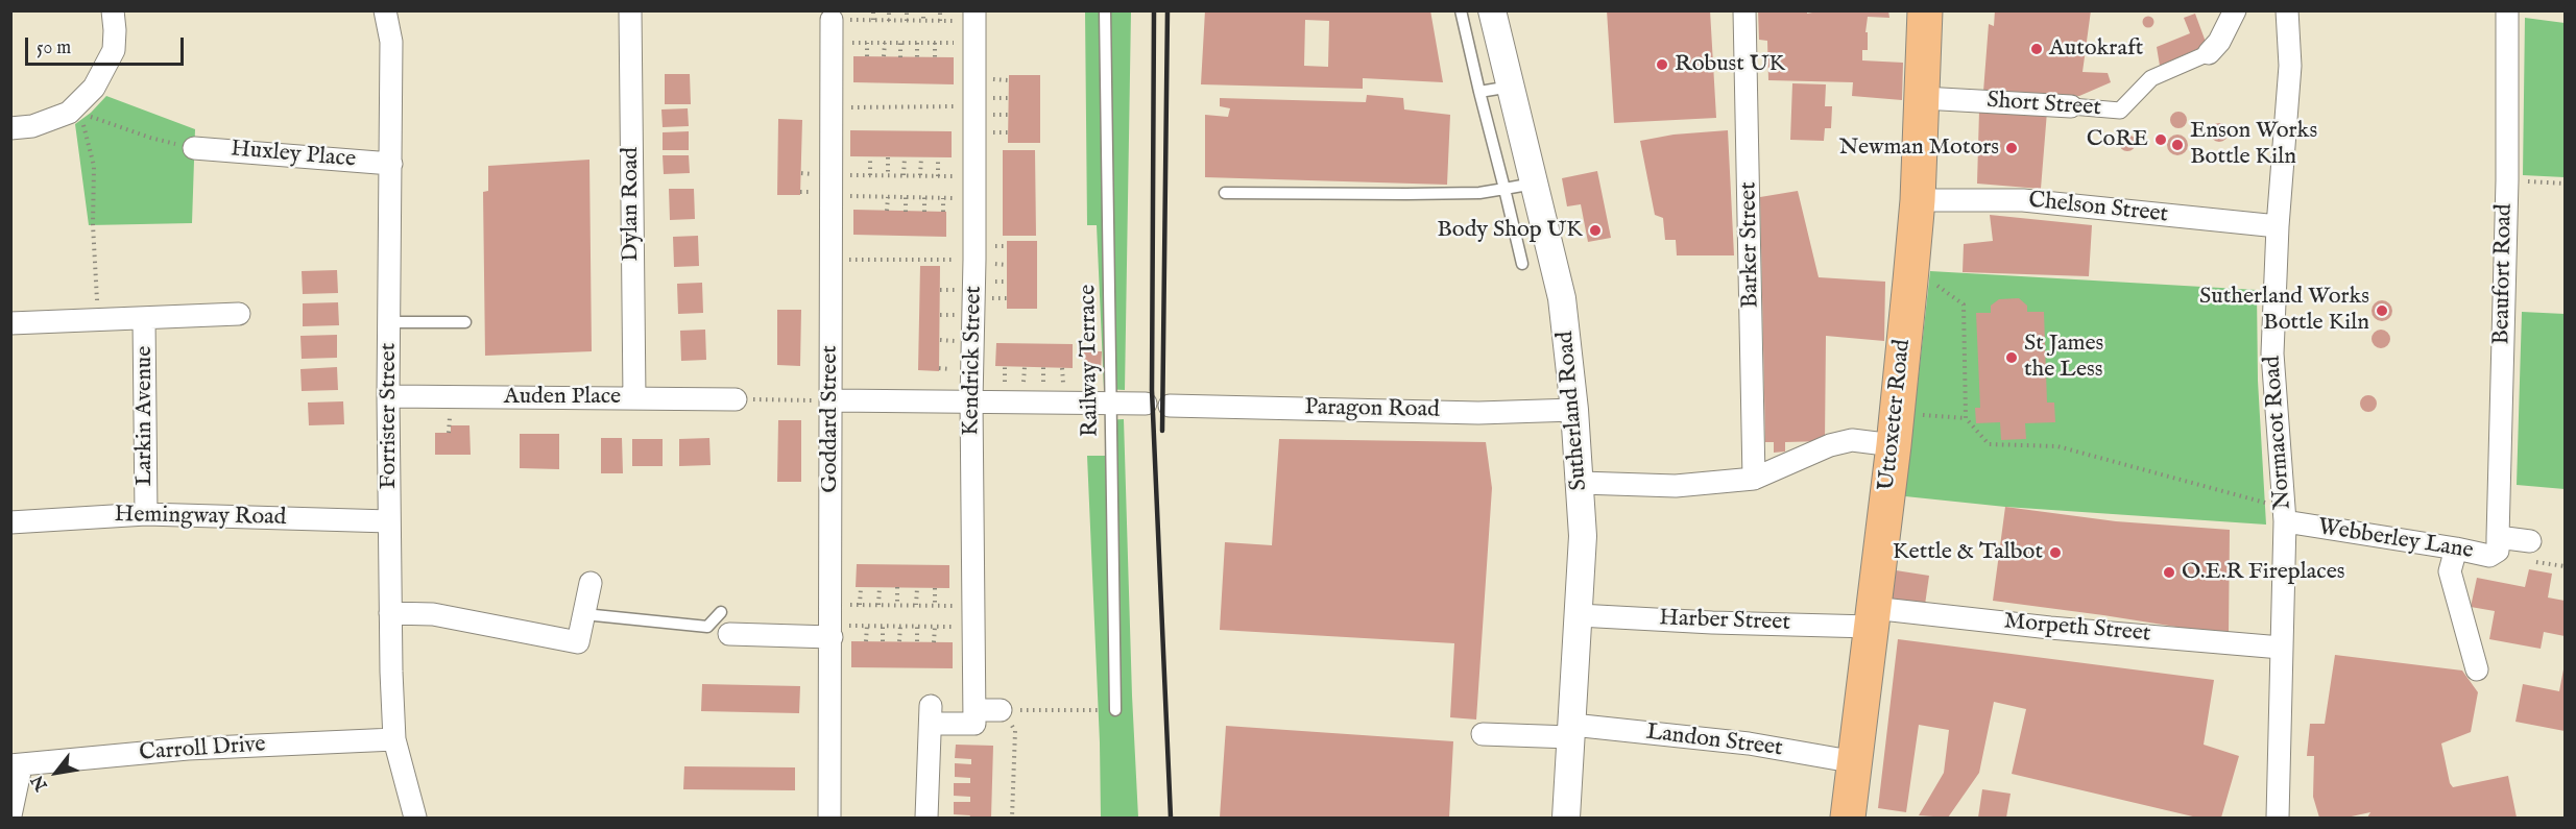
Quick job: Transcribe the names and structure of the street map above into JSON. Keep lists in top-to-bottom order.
{
  "streets": {
    "main road": ["Uttoxeter Road"],
    "street": [
      "Short Street",
      "Huxley Place",
      "Dylan Road",
      "Chelson Street",
      "Barker Street",
      "Beaufort Road",
      "Kendrick Street",
      "Auden Place",
      "Paragon Road",
      "Sutherland Road",
      "Larkin Avenue",
      "Forrister Street",
      "Goddard Street",
      "Normacot Road",
      "Hemingway Road",
      "Webberley Lane",
      "Harber Street",
      "Morpeth Street",
      "Landon Street",
      "Carroll Drive"
    ],
    "lane": ["Railway Terrace"]
  },
  "crossings": [
    ["Short Street", "Uttoxeter Road"],
    ["Huxley Place", "Forrister Street"],
    ["Dylan Road", "Auden Place"],
    ["Chelson Street", "Uttoxeter Road"],
    ["Chelson Street", "Normacot Road"],
    ["Beaufort Road", "Webberley Lane"],
    ["Auden Place", "Forrister Street"],
    ["Paragon Road", "Sutherland Road"],
    ["Sutherland Road", "Harber Street"],
    ["Sutherland Road", "Landon Street"],
    ["Uttoxeter Road", "Harber Street"],
    ["Uttoxeter Road", "Morpeth Street"],
    ["Uttoxeter Road", "Landon Street"],
    ["Larkin Avenue", "Hemingway Road"],
    ["Forrister Street", "Hemingway Road"],
    ["Forrister Street", "Carroll Drive"],
    ["Normacot Road", "Webberley Lane"],
    ["Normacot Road", "Morpeth Street"],
    ["Harber Street", "Morpeth Street"]
  ],
  "places": [
    "Autokraft",
    "Robust UK",
    "CoRE",
    "Enson Works Bottle Kiln",
    "Newman Motors",
    "Body Shop UK",
    "Sutherland Works Bottle Kiln",
    "St James the Less",
    "Kettle & Talbot",
    "O.E.R Fireplaces"
  ],
  "scale_bar": "50 m",
  "north": "bottom left"
}
